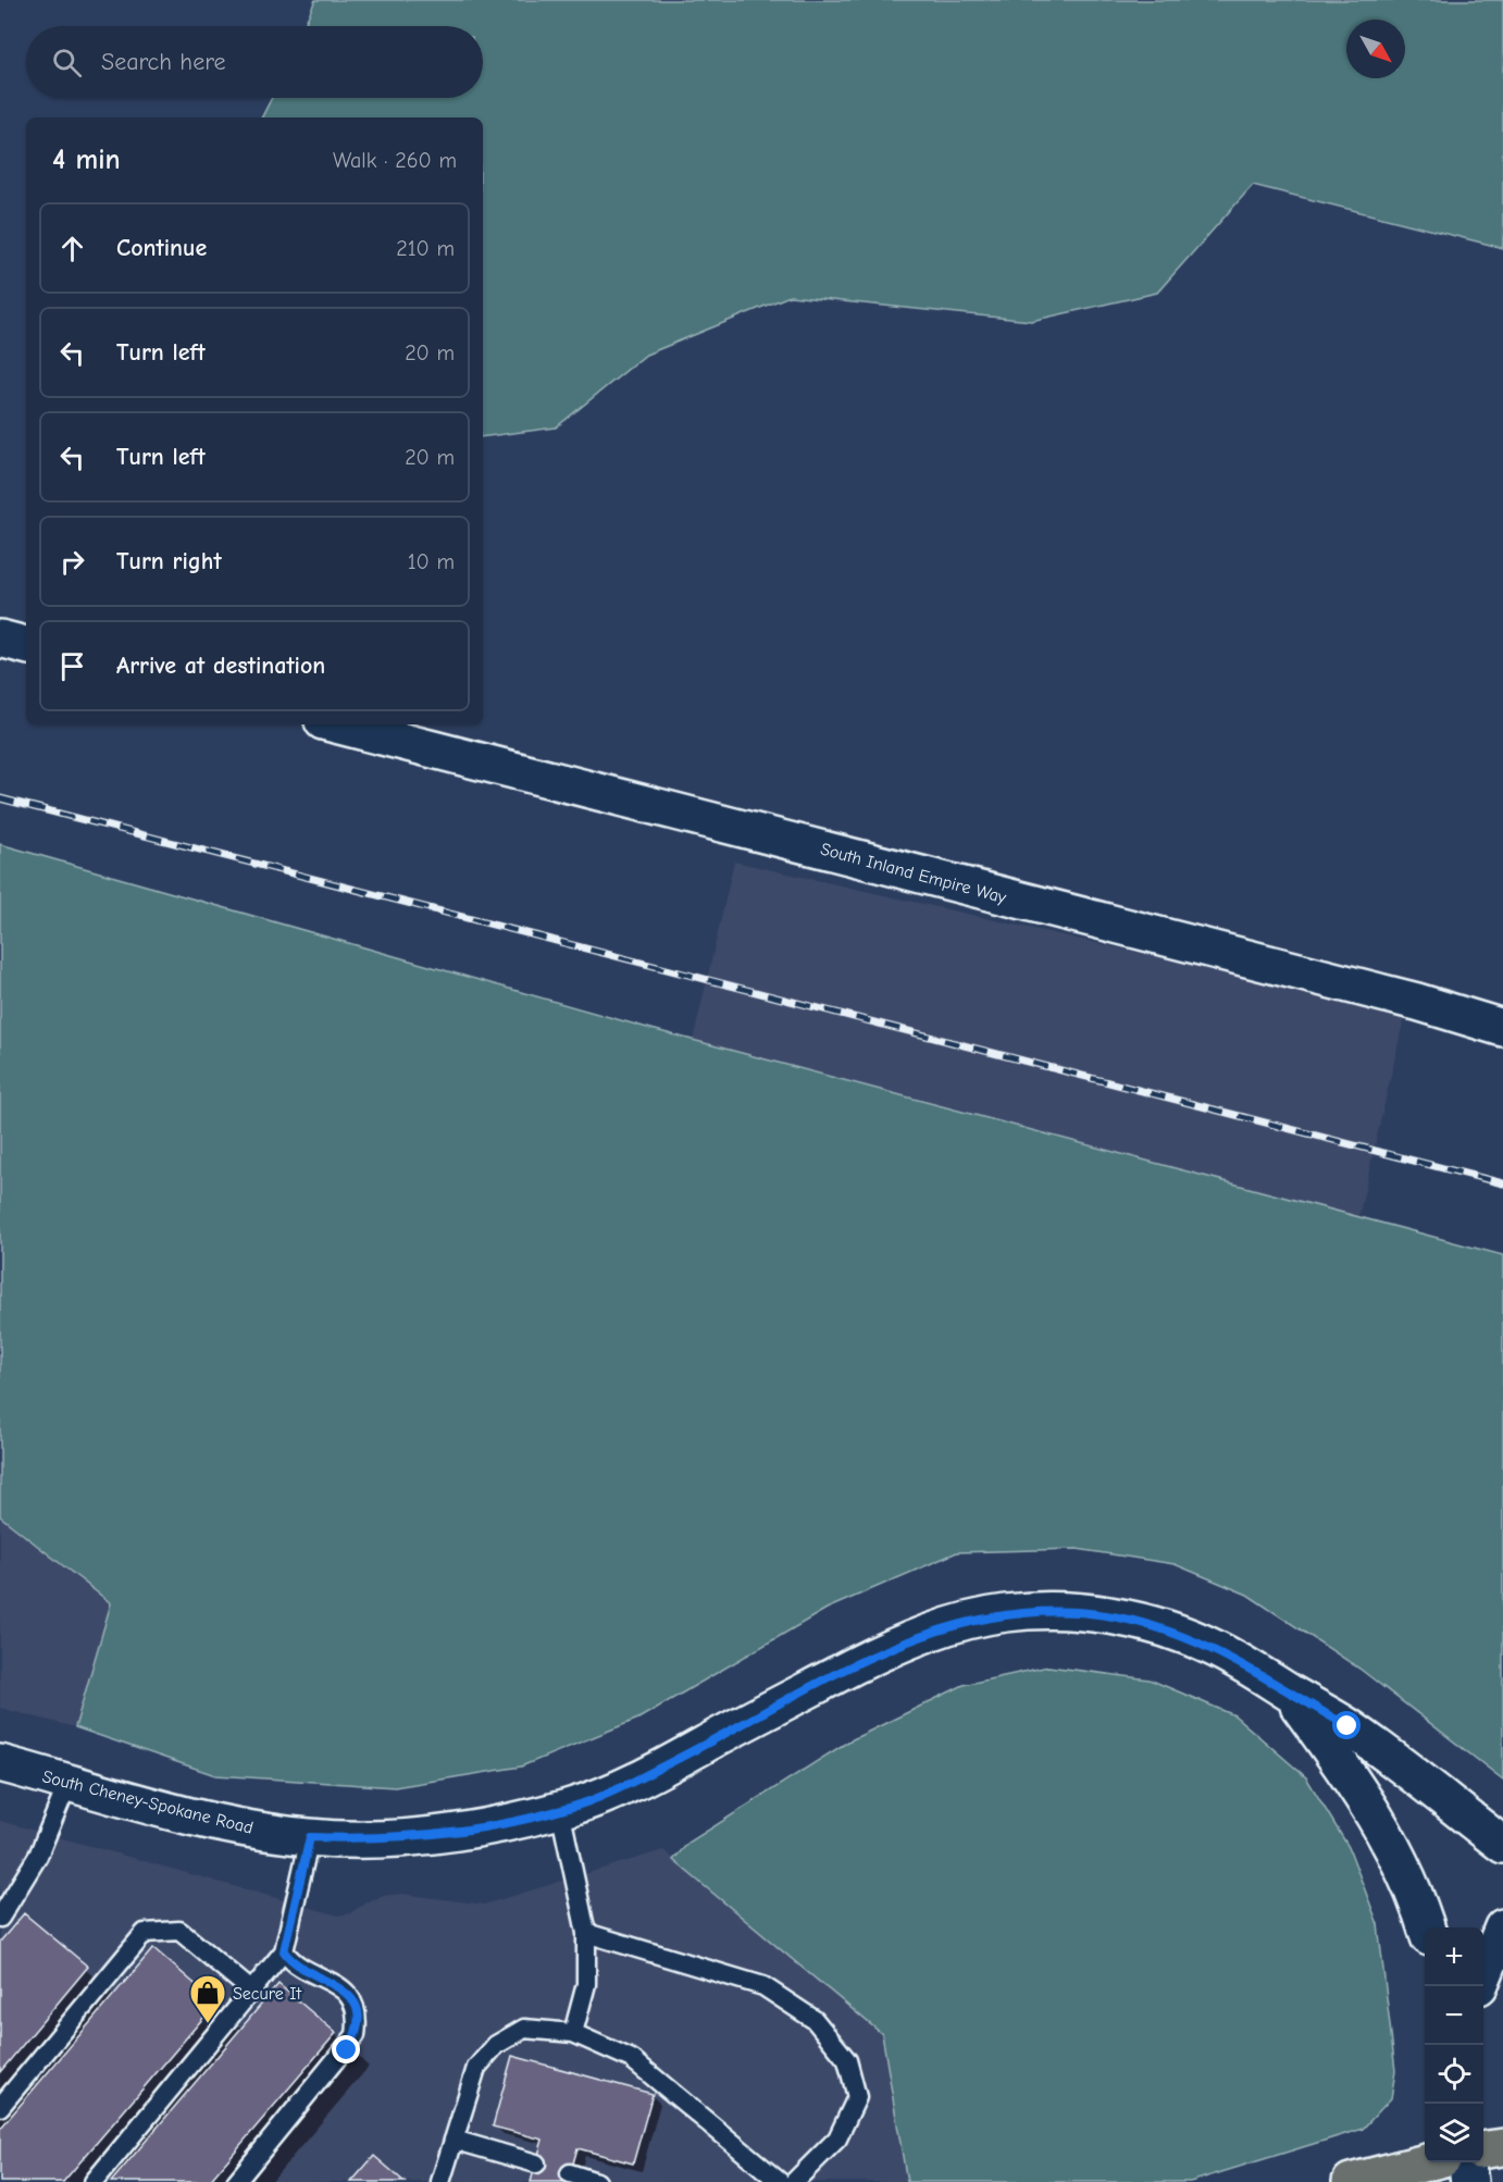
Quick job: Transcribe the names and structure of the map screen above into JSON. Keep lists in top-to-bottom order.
{
  "streets": {
    "main road": ["South Inland Empire Way", "South Cheney-Spokane Road"]
  },
  "places": {
    "shop": ["Secure It"]
  },
  "north": "bottom right",
  "page": {
    "search": "Search here",
    "heading": ["4 min", "Walk · 260 m"],
    "list": [
      ["Continue", "210 m"],
      ["Turn left", "20 m"],
      ["Turn left", "20 m"],
      ["Turn right", "10 m"],
      "Arrive at destination"
    ],
    "map_buttons": ["+", "−"]
  }
}
